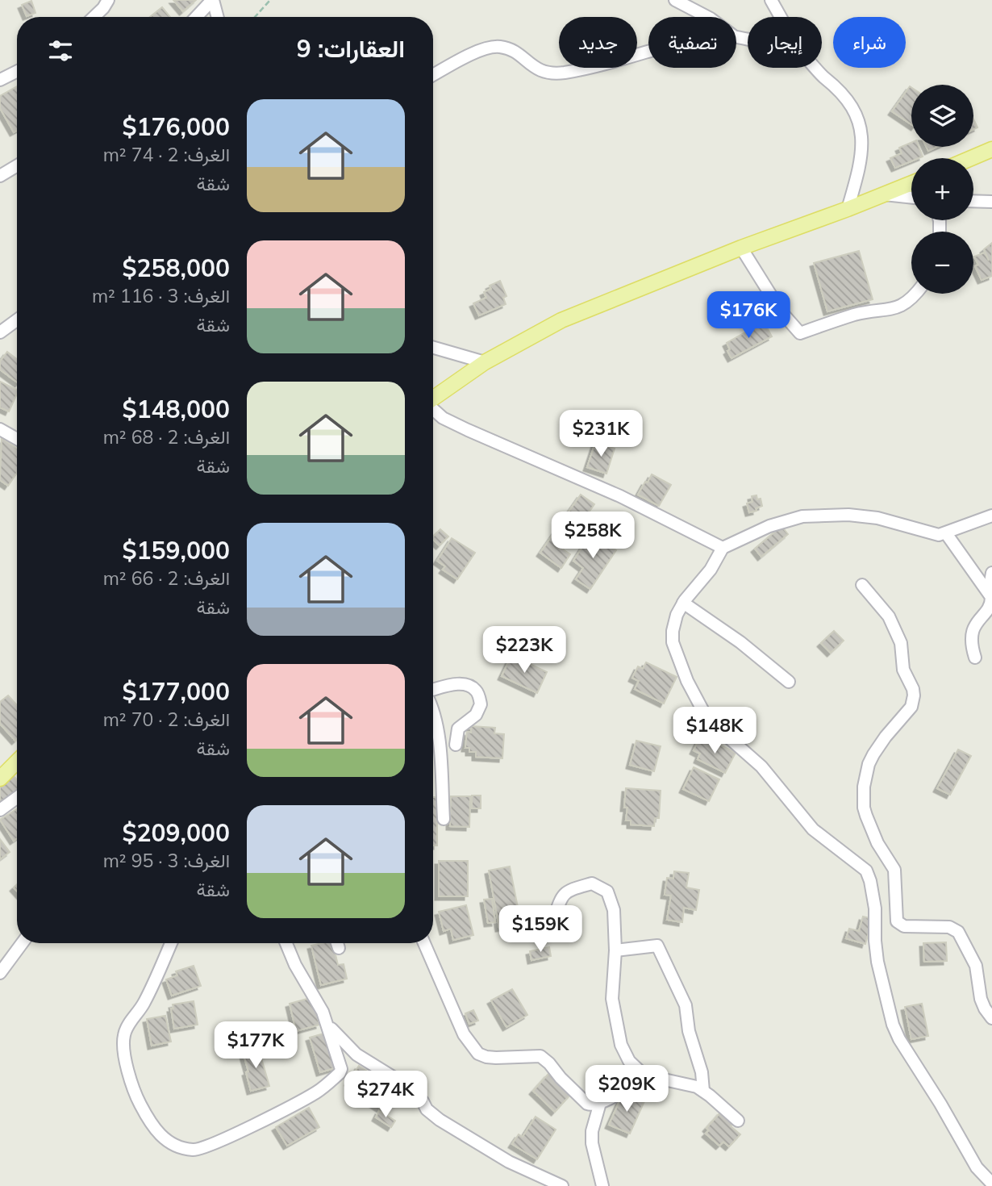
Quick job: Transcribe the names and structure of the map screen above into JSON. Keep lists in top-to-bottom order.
{
  "page": {
    "chip": [
      "شراء",
      "إيجار",
      "تصفية",
      "جديد"
    ],
    "heading": "العقارات: 9",
    "map_buttons": ["+", "−"],
    "list": [
      {
        "name": "$176,000",
        "note": "الغرف: 2 · 74 m² · شقة"
      },
      {
        "name": "$258,000",
        "note": "الغرف: 3 · 116 m² · شقة"
      },
      {
        "name": "$148,000",
        "note": "الغرف: 2 · 68 m² · شقة"
      },
      {
        "name": "$159,000",
        "note": "الغرف: 2 · 66 m² · شقة"
      },
      {
        "name": "$177,000",
        "note": "الغرف: 2 · 70 m² · شقة"
      },
      {
        "name": "$209,000",
        "note": "الغرف: 3 · 95 m² · شقة"
      }
    ],
    "price": [
      "$176K",
      "$231K",
      "$258K",
      "$223K",
      "$148K",
      "$159K",
      "$177K",
      "$209K",
      "$274K"
    ]
  }
}
